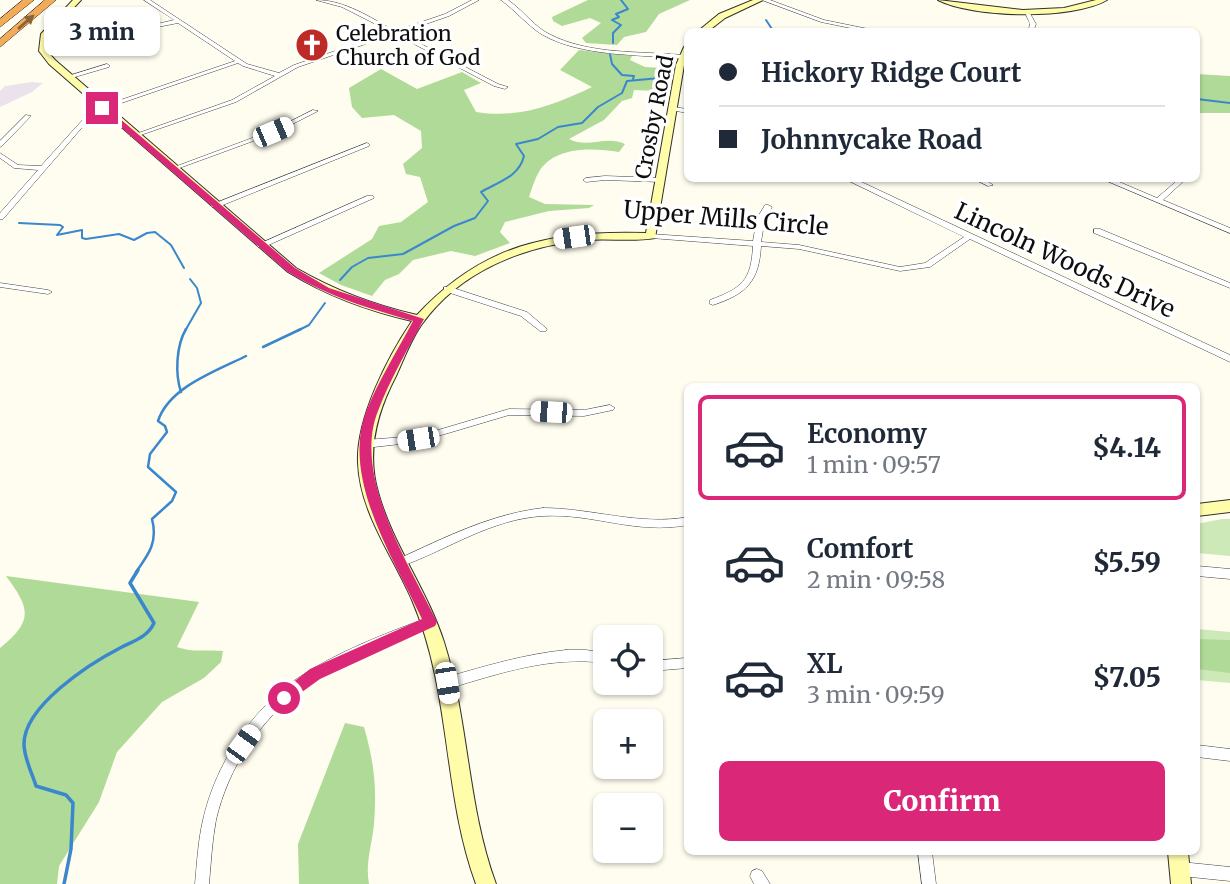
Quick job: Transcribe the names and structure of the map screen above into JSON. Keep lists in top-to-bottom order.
{
  "streets": {
    "street": ["Crosby Road", "Upper Mills Circle", "Lincoln Woods Drive"]
  },
  "crossings": [
    ["Crosby Road", "Upper Mills Circle"],
    ["Upper Mills Circle", "Lincoln Woods Drive"]
  ],
  "places": {
    "church": ["Celebration Church of God"]
  },
  "page": {
    "bubble": "3 min",
    "banner": ["Hickory Ridge Court", "Johnnycake Road"],
    "list": [
      {
        "name": "Economy",
        "note": "1 min · 09:57",
        "value": "$4.14"
      },
      {
        "name": "Comfort",
        "note": "2 min · 09:58",
        "value": "$5.59"
      },
      {
        "name": "XL",
        "note": "3 min · 09:59",
        "value": "$7.05"
      }
    ],
    "map_buttons": ["+", "−"],
    "buttons": "Confirm"
  }
}
